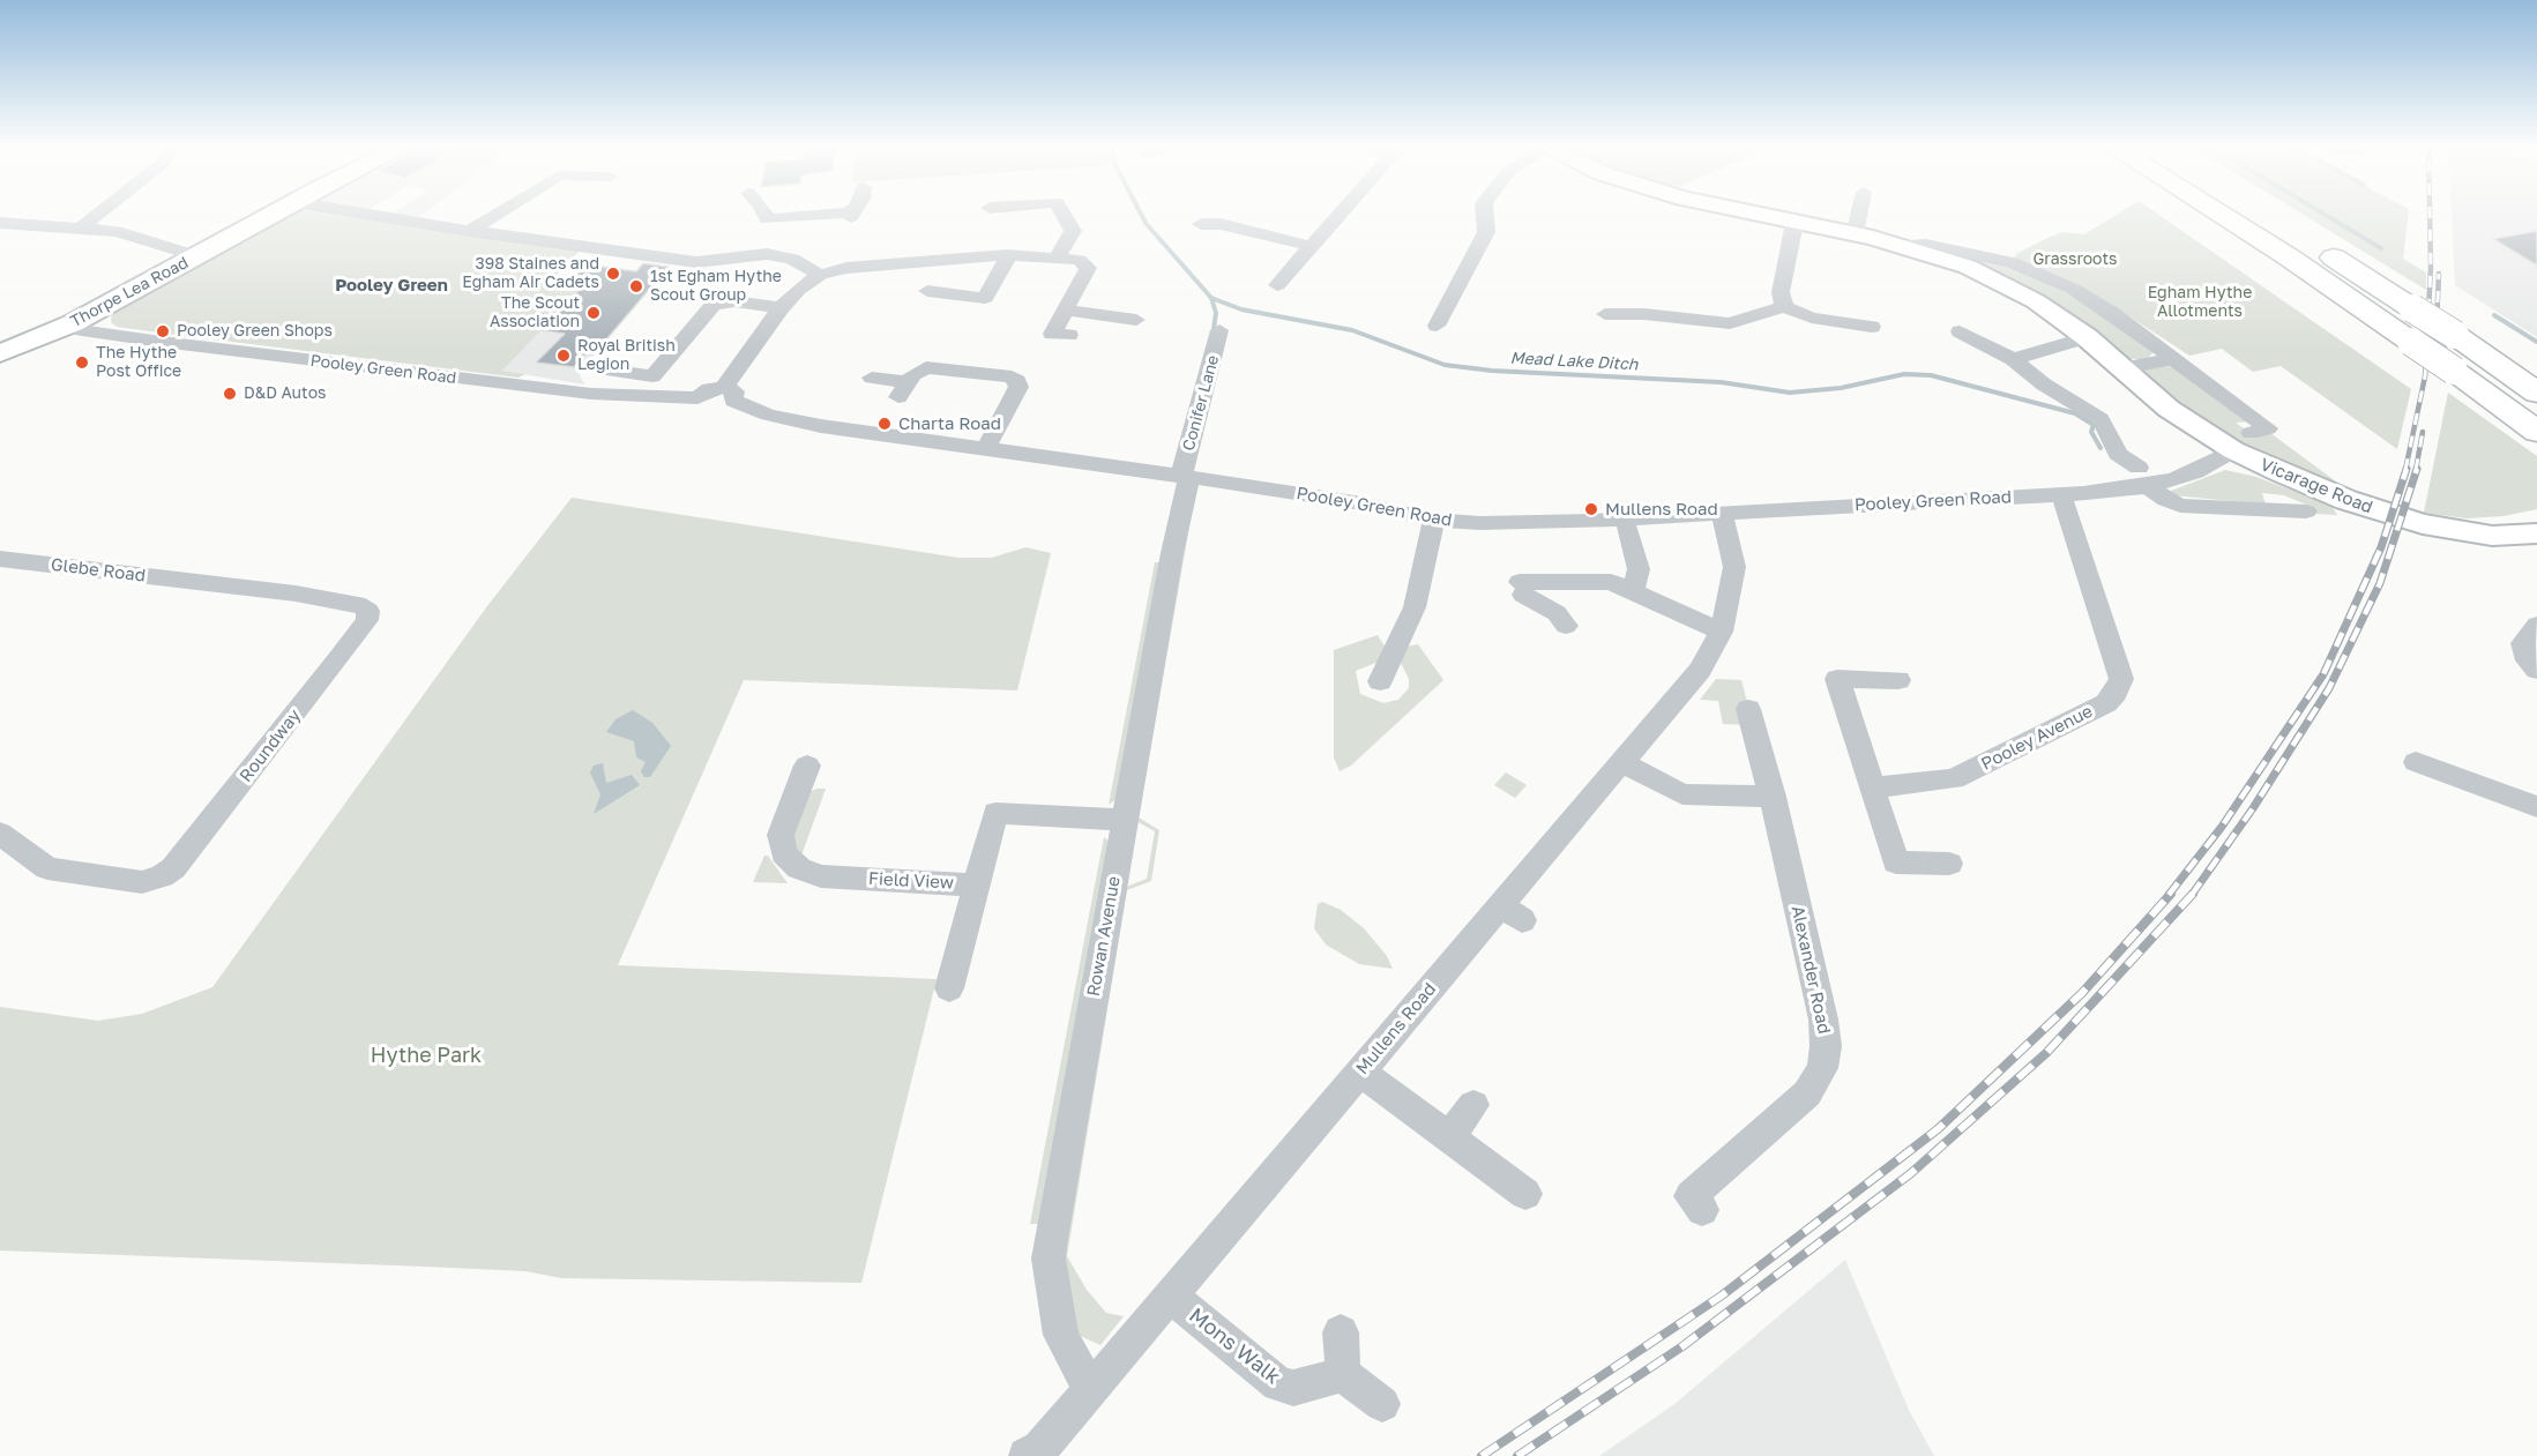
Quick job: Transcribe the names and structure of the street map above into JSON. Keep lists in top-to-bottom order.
{
  "streets": {
    "main road": ["Thorpe Lea Road", "Vicarage Road"],
    "street": [
      "Pooley Green Road",
      "Conifer Lane",
      "Glebe Road",
      "Pooley Avenue",
      "Roundway",
      "Field View",
      "Rowan Avenue",
      "Alexander Road",
      "Mullens Road",
      "Mons Walk"
    ]
  },
  "crossings": [
    ["Thorpe Lea Road", "Pooley Green Road"],
    ["Pooley Green Road", "Conifer Lane"],
    ["Pooley Green Road", "Vicarage Road"],
    ["Pooley Green Road", "Pooley Avenue"],
    ["Pooley Green Road", "Rowan Avenue"],
    ["Pooley Green Road", "Mullens Road"],
    ["Conifer Lane", "Rowan Avenue"],
    ["Glebe Road", "Roundway"],
    ["Field View", "Rowan Avenue"],
    ["Rowan Avenue", "Mullens Road"],
    ["Mullens Road", "Mons Walk"]
  ],
  "districts": ["Pooley Green"],
  "water": ["Mead Lake Ditch"],
  "parks": ["Grassroots", "Egham Hythe Allotments", "Hythe Park"],
  "places": [
    "398 Staines and Egham Air Cadets",
    "1st Egham Hythe Scout Group",
    "The Scout Association",
    "Pooley Green Shops",
    "Royal British Legion",
    "The Hythe Post Office",
    "D&D Autos",
    "Charta Road",
    "Mullens Road"
  ]
}
